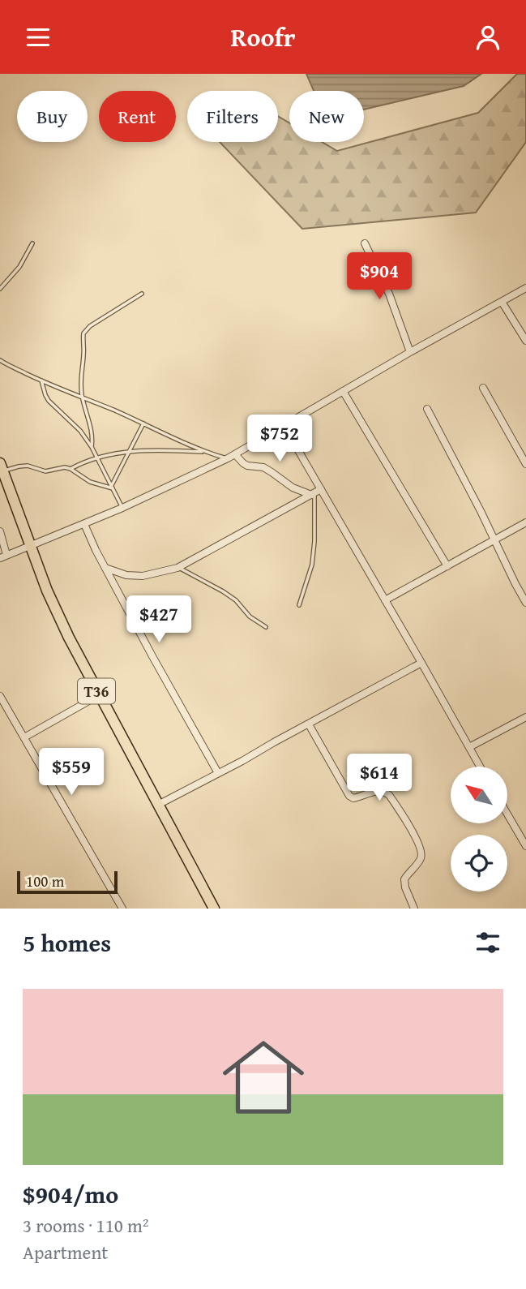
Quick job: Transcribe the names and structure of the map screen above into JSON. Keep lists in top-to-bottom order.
{
  "streets": {
    "highway": ["T36"]
  },
  "scale_bar": "100 m",
  "north": "top left",
  "page": {
    "header": "Roofr",
    "chip": [
      "Buy",
      "Rent",
      "Filters",
      "New"
    ],
    "price": [
      "$904",
      "$752",
      "$427",
      "$559",
      "$614"
    ],
    "scale": "100 m",
    "heading": "5 homes",
    "list": [
      {
        "name": "$904/mo",
        "note": "3 rooms · 110 m² · Apartment"
      }
    ]
  }
}
